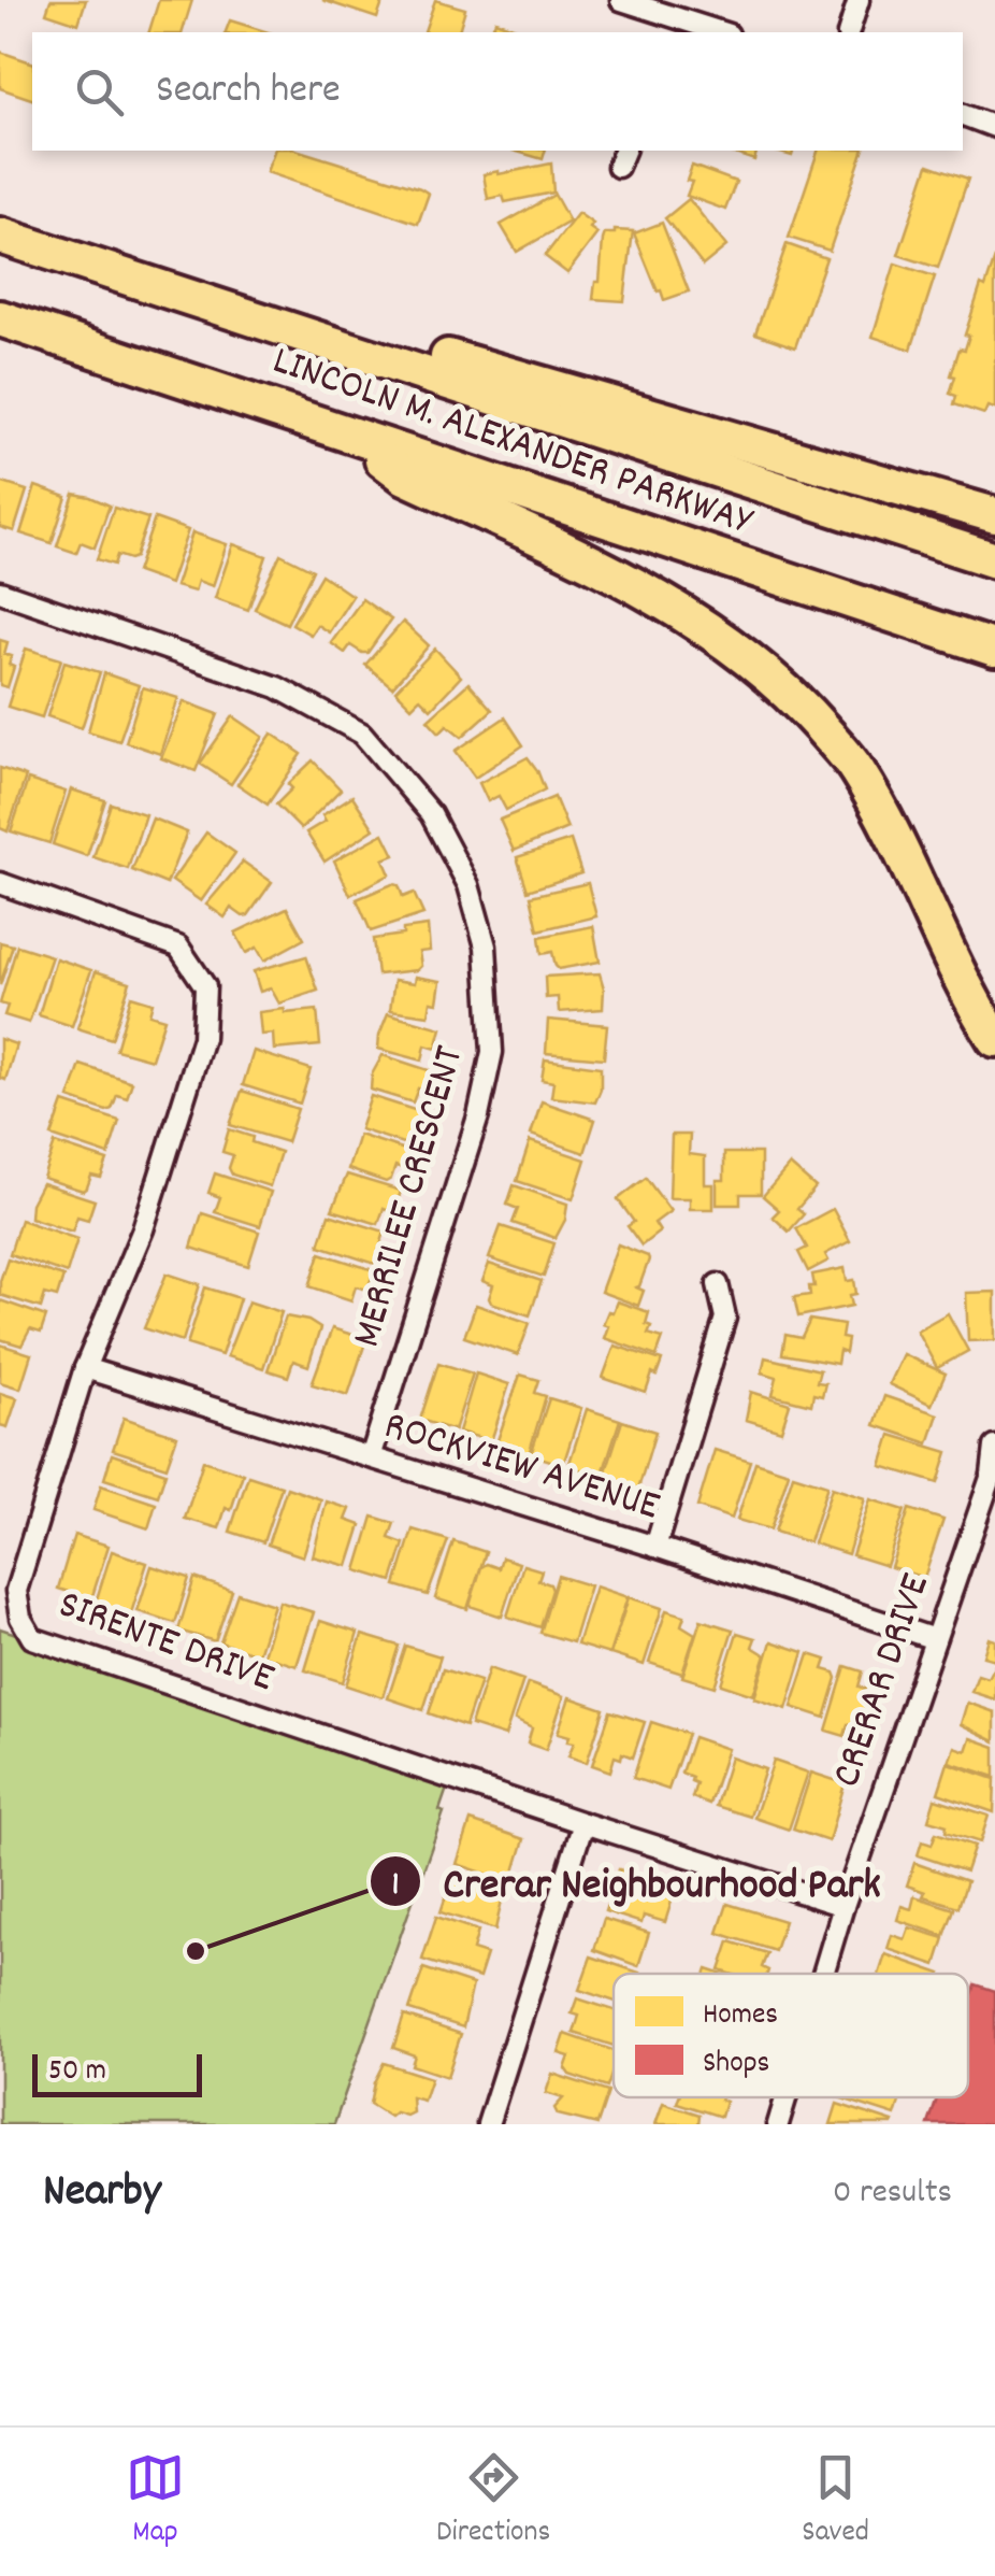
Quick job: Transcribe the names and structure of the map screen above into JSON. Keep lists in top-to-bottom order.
{
  "streets": {
    "highway": ["LINCOLN M. ALEXANDER PARKWAY"],
    "street": [
      "MERRILEE CRESCENT",
      "ROCKVIEW AVENUE",
      "SIRENTE DRIVE",
      "CRERAR DRIVE"
    ]
  },
  "crossings": [
    ["MERRILEE CRESCENT", "ROCKVIEW AVENUE"],
    ["ROCKVIEW AVENUE", "SIRENTE DRIVE"],
    ["ROCKVIEW AVENUE", "CRERAR DRIVE"],
    ["SIRENTE DRIVE", "CRERAR DRIVE"]
  ],
  "places": ["Crerar Neighbourhood Park"],
  "legend": ["Homes", "Shops"],
  "scale_bar": "50 m",
  "page": {
    "search": "Search here",
    "scale": "50 m",
    "heading": ["Nearby", "0 results"],
    "nav": ["Map", "Directions", "Saved"]
  }
}
